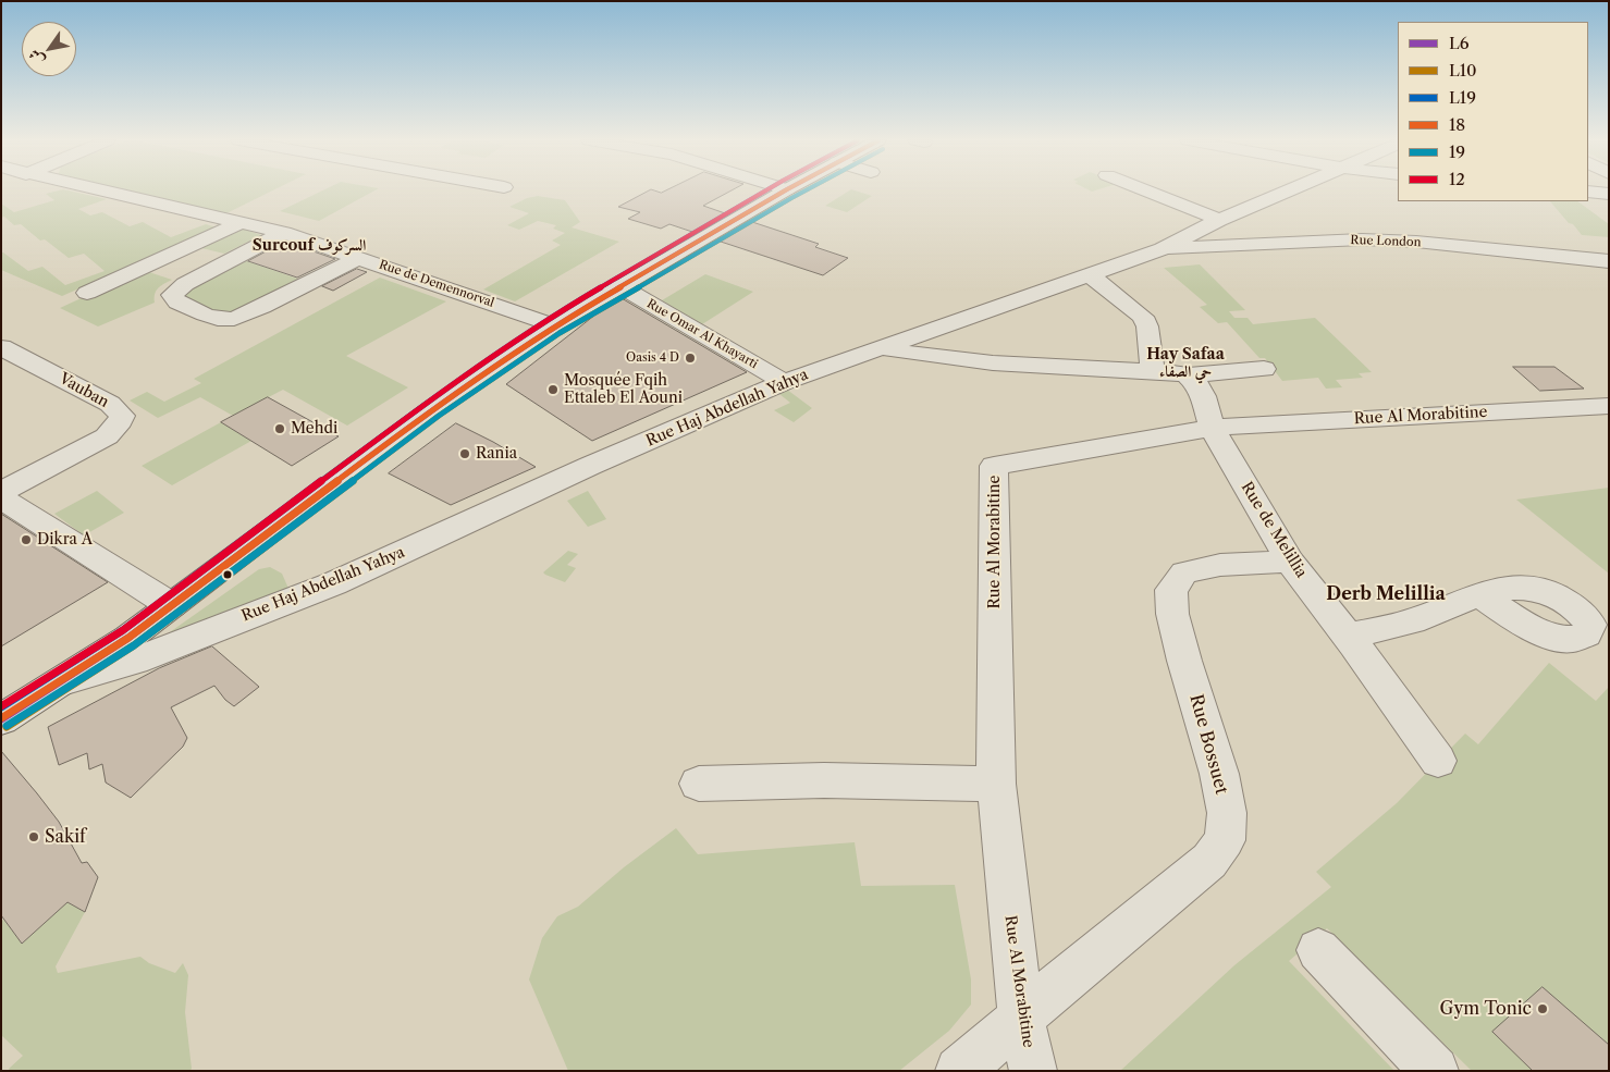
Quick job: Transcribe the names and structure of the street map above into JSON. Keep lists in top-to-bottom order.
{
  "streets": {
    "street": [
      "Rue London",
      "Rue de Demennorval",
      "Rue Omar Al Khayarti",
      "Vauban",
      "Rue Haj Abdellah Yahya",
      "Rue Al Morabitine",
      "Rue de Melillia",
      "Rue Bossuet"
    ]
  },
  "crossings": [
    ["Rue London", "Rue Haj Abdellah Yahya"],
    ["Rue Omar Al Khayarti", "Rue Haj Abdellah Yahya"],
    ["Rue Al Morabitine", "Rue de Melillia"],
    ["Rue Al Morabitine", "Rue Bossuet"],
    ["Rue de Melillia", "Rue Bossuet"]
  ],
  "districts": ["Surcouf السركوف", "Hay Safaa حي الصفاء", "Derb Melillia"],
  "places": [
    "Oasis 4 D",
    "Mosquée Fqih Ettaleb El Aouni",
    "Mehdi",
    "Rania",
    "Dikra A",
    "Sakif",
    "Gym Tonic"
  ],
  "lines": [
    "transit line L6",
    "transit line L10",
    "transit line L19",
    "transit line 18",
    "transit line 19",
    "transit line 12"
  ],
  "legend": [
    "L6",
    "L10",
    "L19",
    "18",
    "19",
    "12"
  ],
  "north": "bottom left"
}
